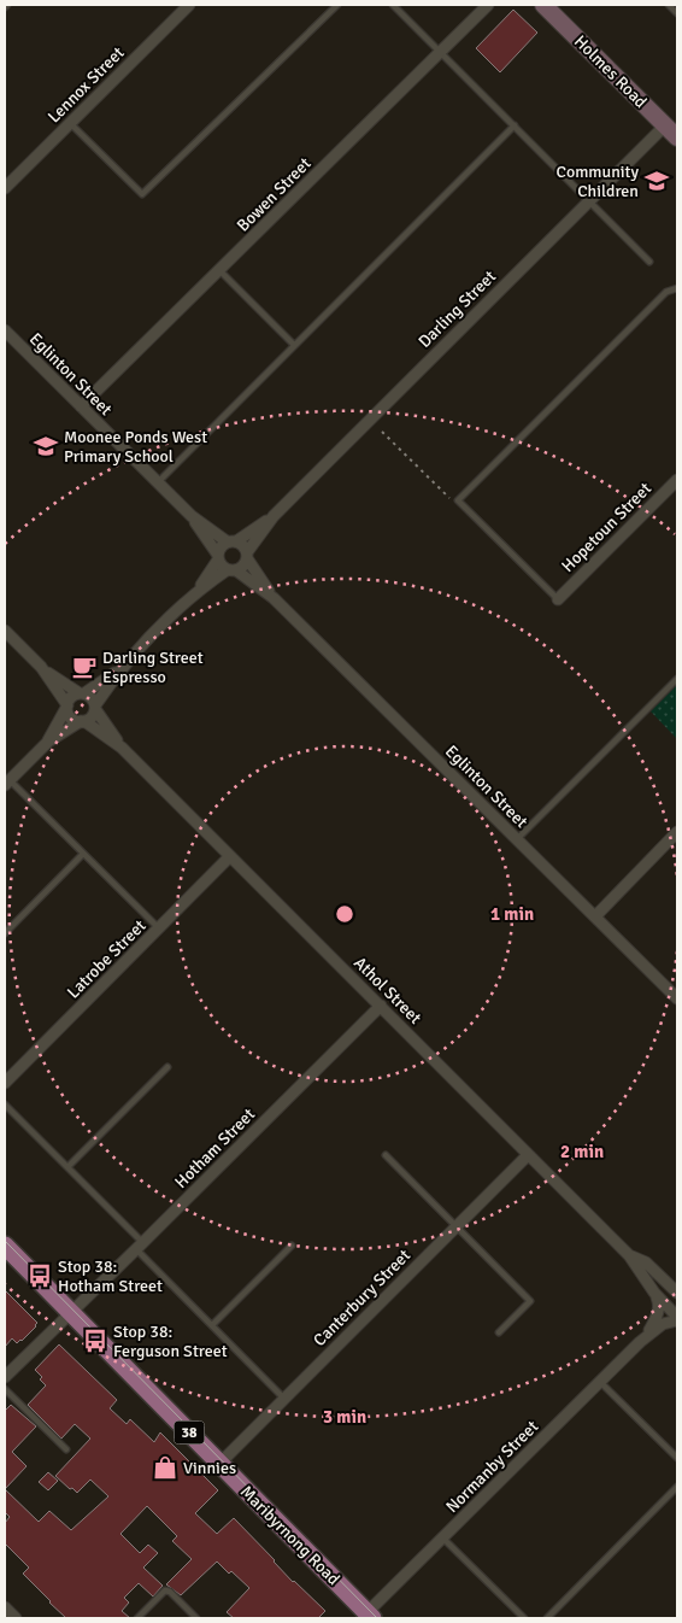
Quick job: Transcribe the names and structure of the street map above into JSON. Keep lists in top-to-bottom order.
{
  "streets": {
    "main road": ["38", "Maribyrnong Road"],
    "street": [
      "Holmes Road",
      "Lennox Street",
      "Bowen Street",
      "Darling Street",
      "Eglinton Street",
      "Hopetoun Street",
      "Latrobe Street",
      "Athol Street",
      "Hotham Street",
      "Canterbury Street",
      "Normanby Street"
    ]
  },
  "crossings": [
    ["Holmes Road", "Darling Street"],
    ["Bowen Street", "Eglinton Street"],
    ["Darling Street", "Eglinton Street"],
    ["Latrobe Street", "Athol Street"],
    ["Athol Street", "Hotham Street"],
    ["Athol Street", "Canterbury Street"],
    ["Athol Street", "Normanby Street"],
    ["Hotham Street", "Maribyrnong Road"],
    ["Canterbury Street", "Maribyrnong Road"],
    ["Normanby Street", "Maribyrnong Road"]
  ],
  "places": {
    "school or university": ["Community Children", "Moonee Ponds West Primary School"],
    "cafe": ["Darling Street Espresso"],
    "bus stop": ["Stop 38: Hotham Street", "Stop 38: Ferguson Street"],
    "shop": ["Vinnies"]
  },
  "rings": ["1 min", "2 min", "3 min"]
}
